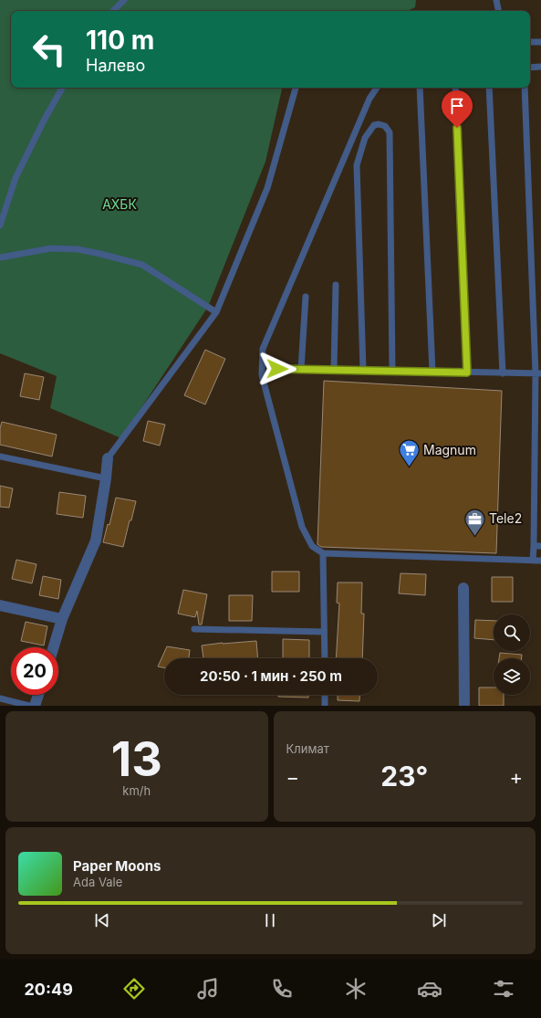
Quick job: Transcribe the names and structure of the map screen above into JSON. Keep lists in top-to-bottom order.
{
  "parks": ["АХБК"],
  "places": {
    "supermarket": ["Magnum"],
    "office": ["Tele2"]
  },
  "page": {
    "turn": ["110 m", "Налево"],
    "limit": "20",
    "trip": "20:50 · 1 мин · 250 m",
    "tile": [
      ["13", "km/h"],
      "Климат"
    ],
    "heat": ["−", "23°", "+"],
    "song": ["Paper Moons", "Ada Vale"],
    "tabs": "20:49"
  }
}
